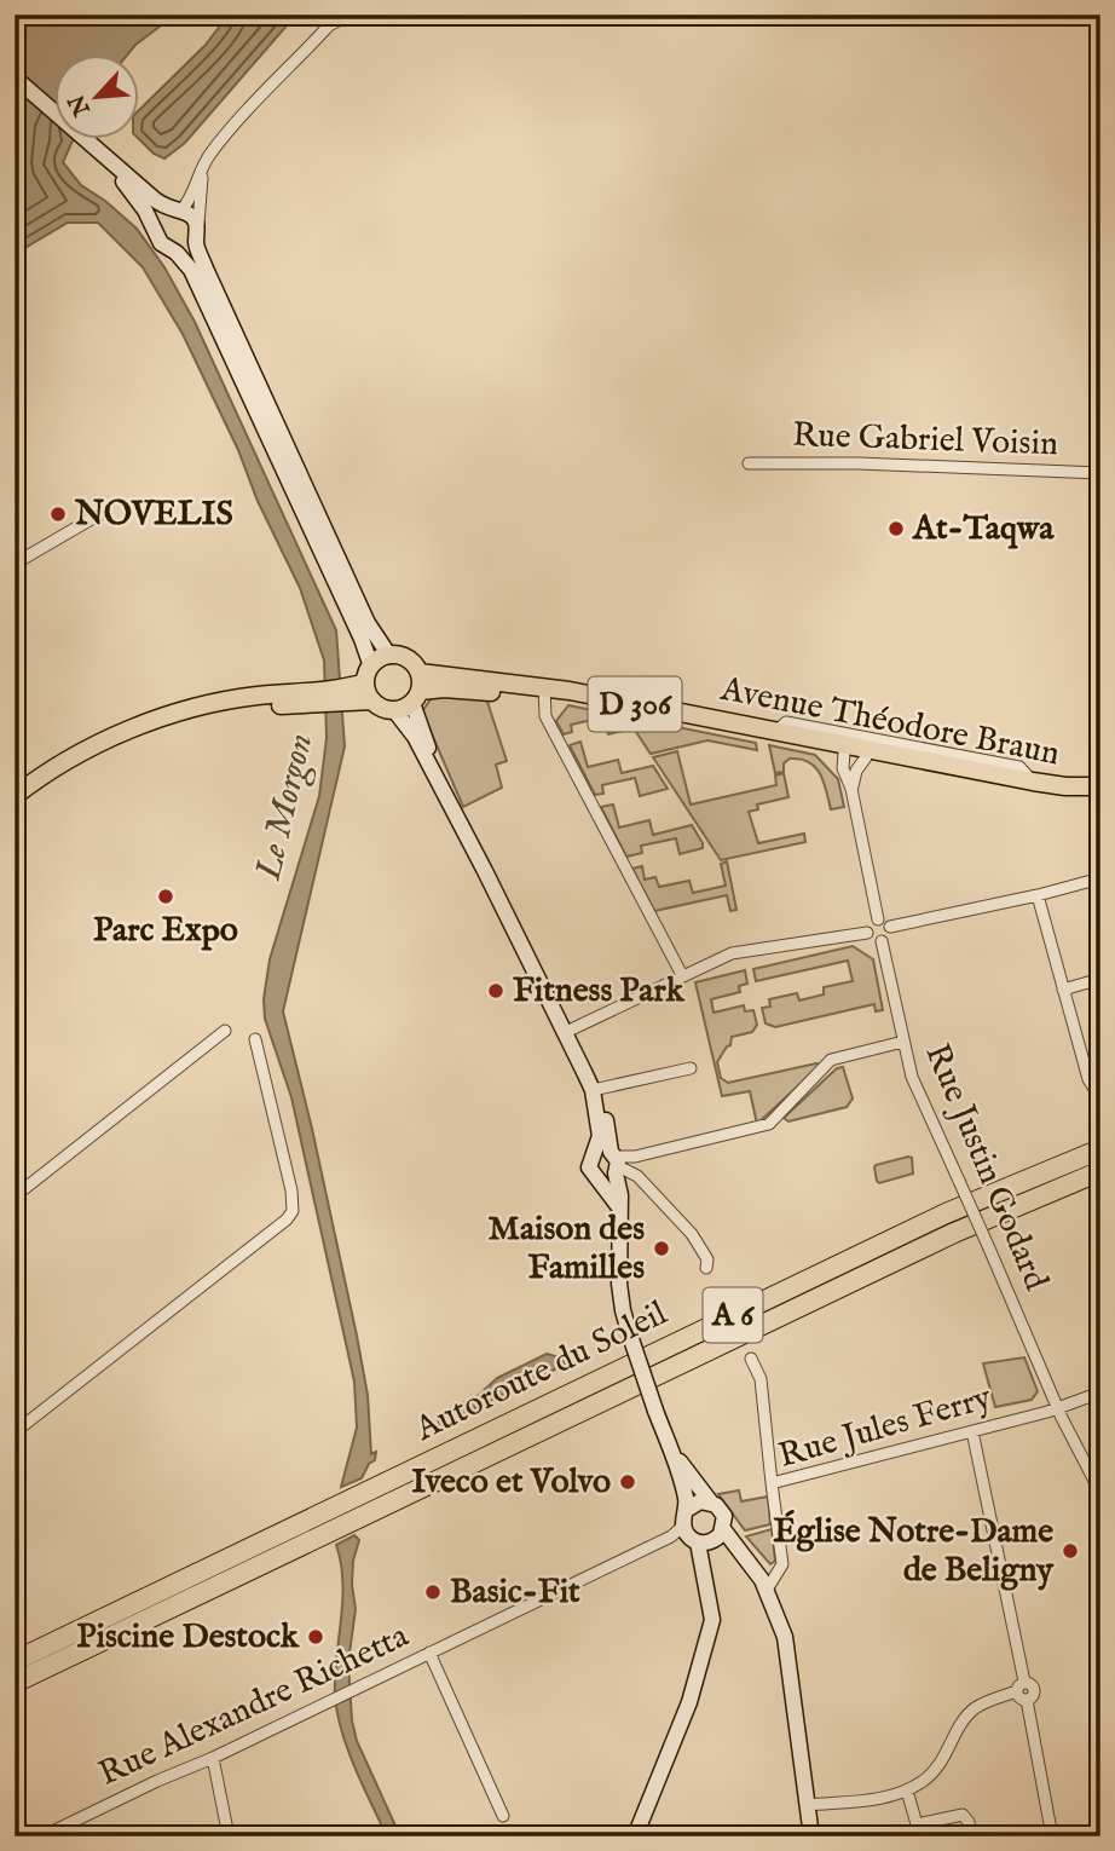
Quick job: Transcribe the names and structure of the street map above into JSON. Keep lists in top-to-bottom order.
{
  "streets": {
    "highway": ["A 6", "Autoroute du Soleil"],
    "main road": ["D 306", "Avenue Théodore Braun"],
    "street": [
      "Rue Gabriel Voisin",
      "Rue Justin Godard",
      "Rue Jules Ferry",
      "Rue Alexandre Richetta"
    ]
  },
  "crossings": [
    ["Rue Justin Godard", "Rue Jules Ferry"]
  ],
  "water": ["Le Morgon"],
  "places": [
    "NOVELIS",
    "At-Taqwa",
    "Parc Expo",
    "Fitness Park",
    "Maison des Familles",
    "Iveco et Volvo",
    "Église Notre-Dame de Beligny",
    "Basic-Fit",
    "Piscine Destock"
  ],
  "north": "bottom left"
}
